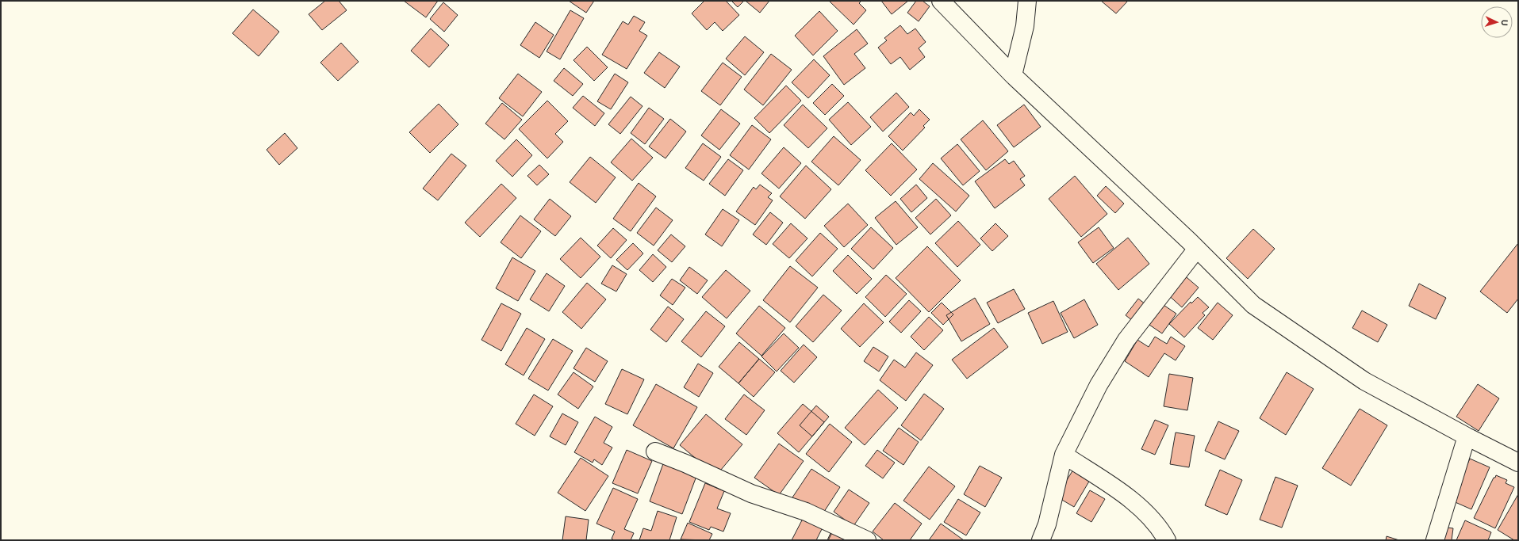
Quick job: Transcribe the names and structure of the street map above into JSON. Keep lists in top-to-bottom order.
{
  "north": "right"
}
